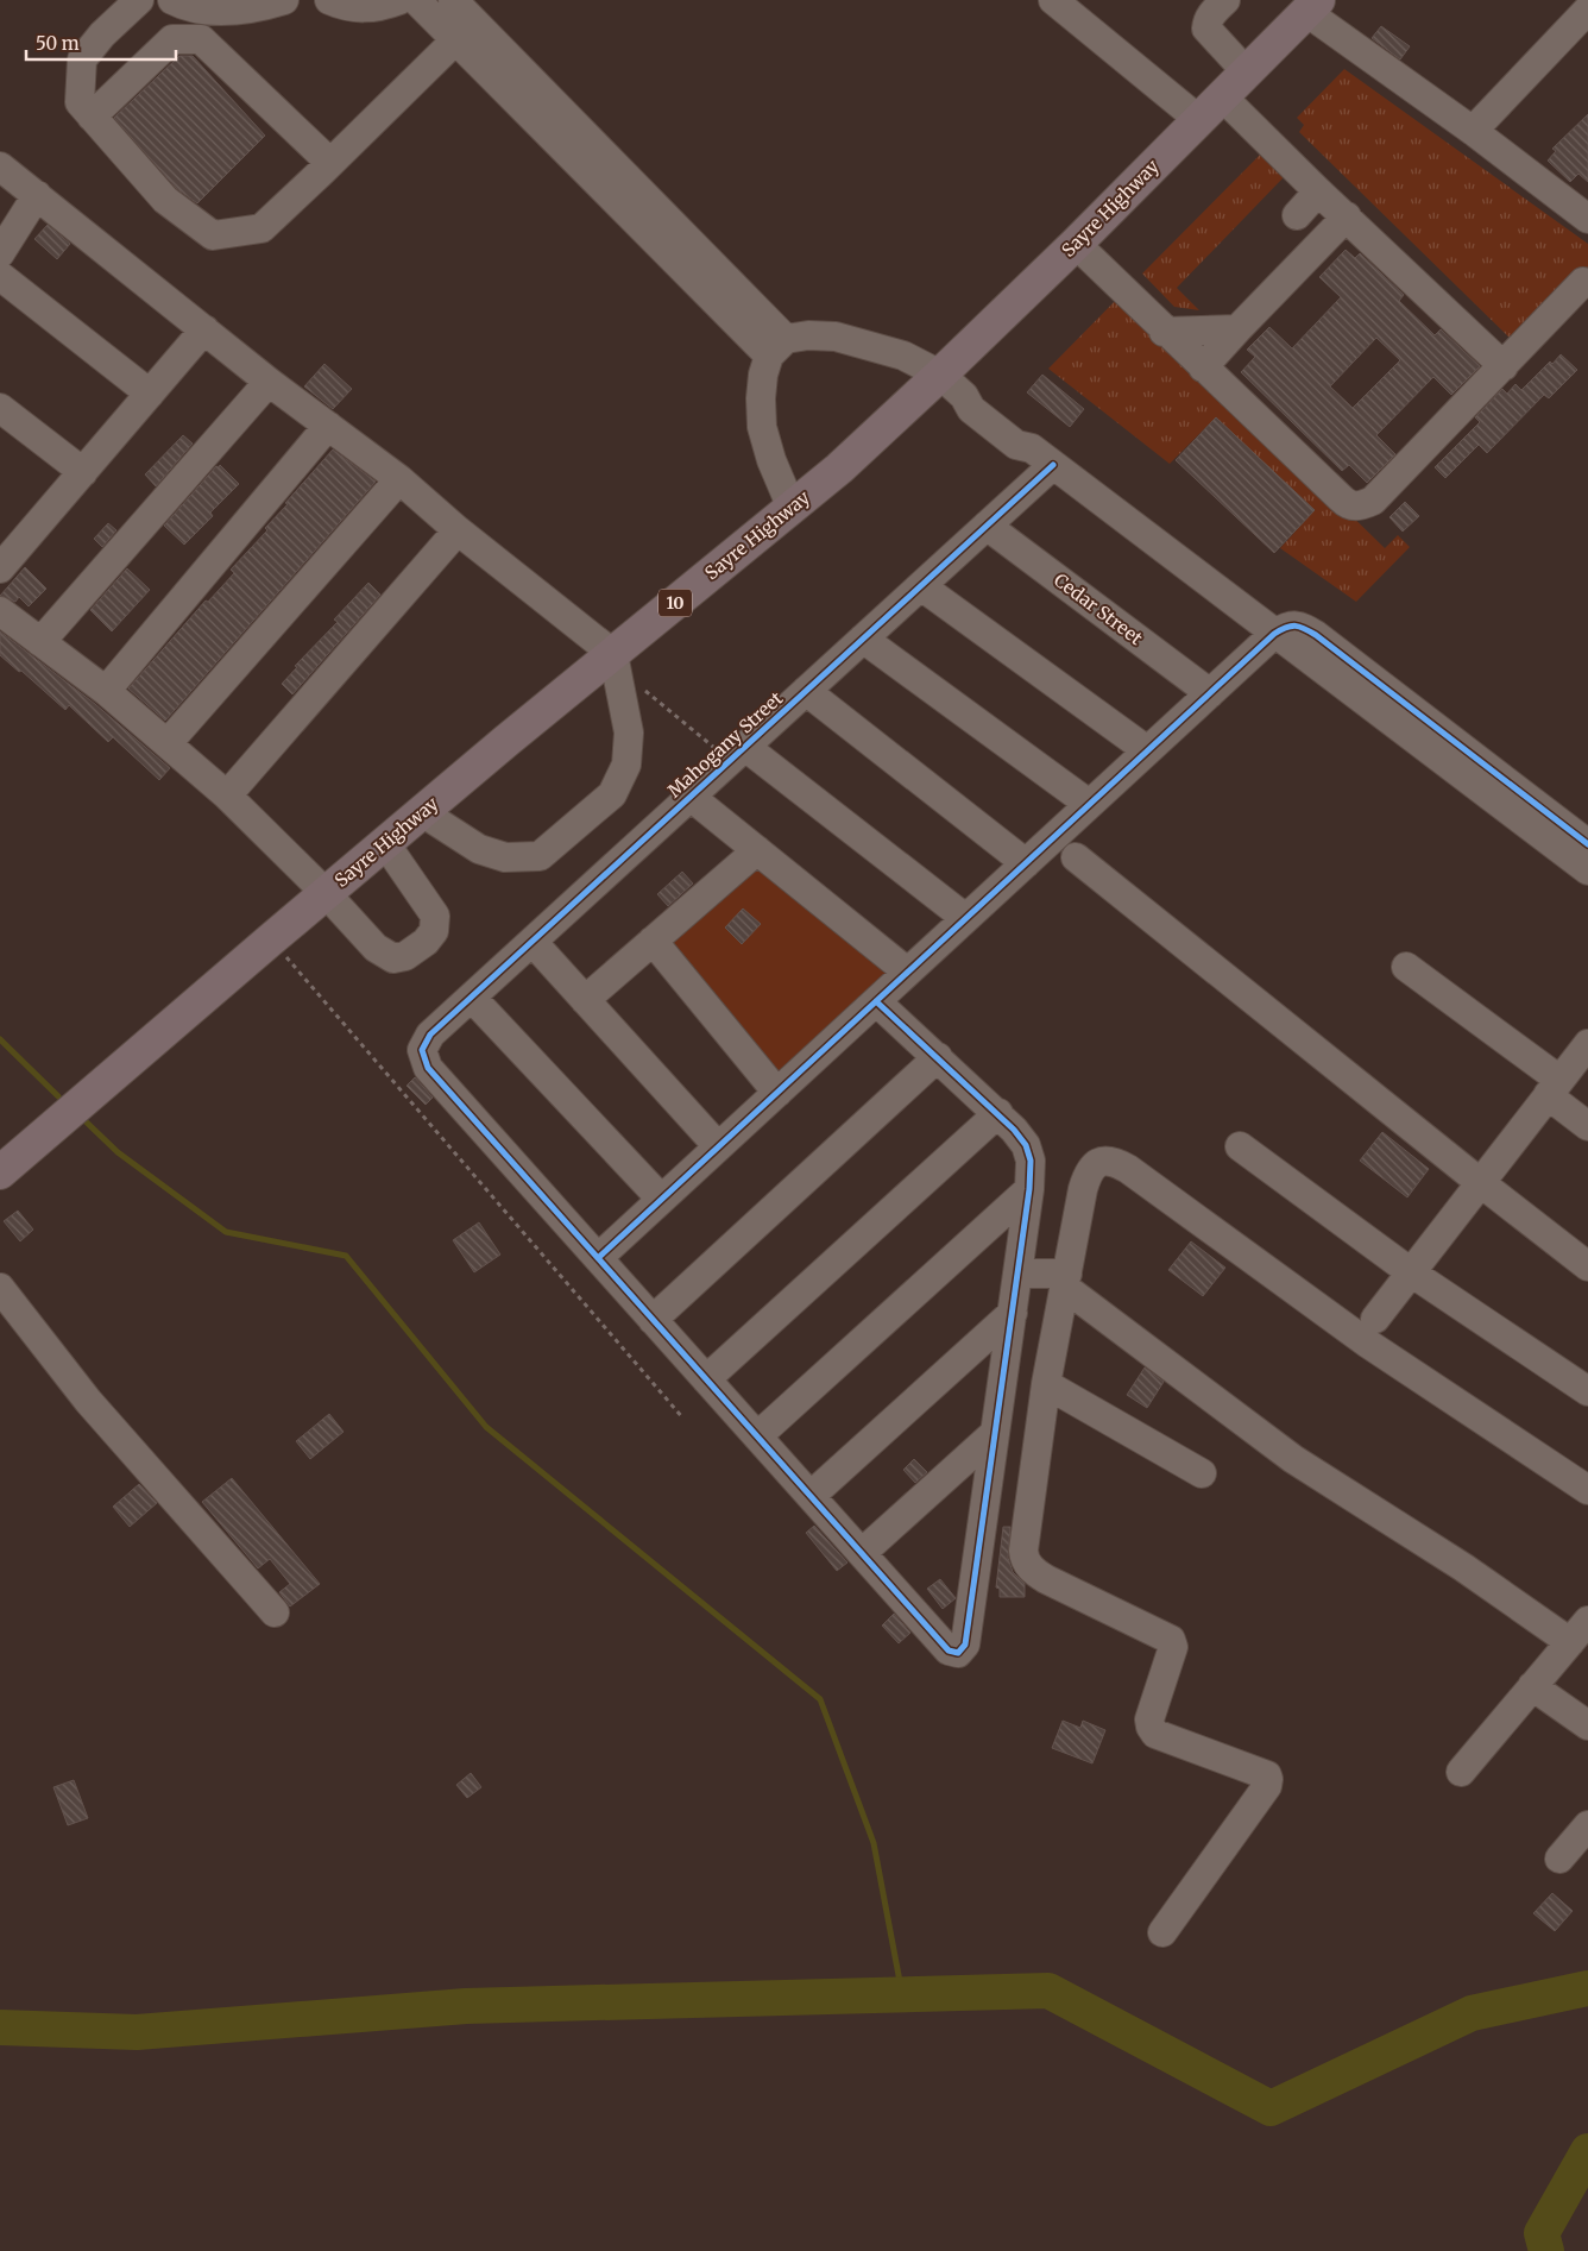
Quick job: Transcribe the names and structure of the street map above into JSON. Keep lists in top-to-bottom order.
{
  "streets": {
    "highway": ["Sayre Highway", "10"],
    "street": ["Cedar Street", "Mahogany Street"]
  },
  "crossings": [
    ["Cedar Street", "Mahogany Street"]
  ],
  "scale_bar": "50 m"
}
